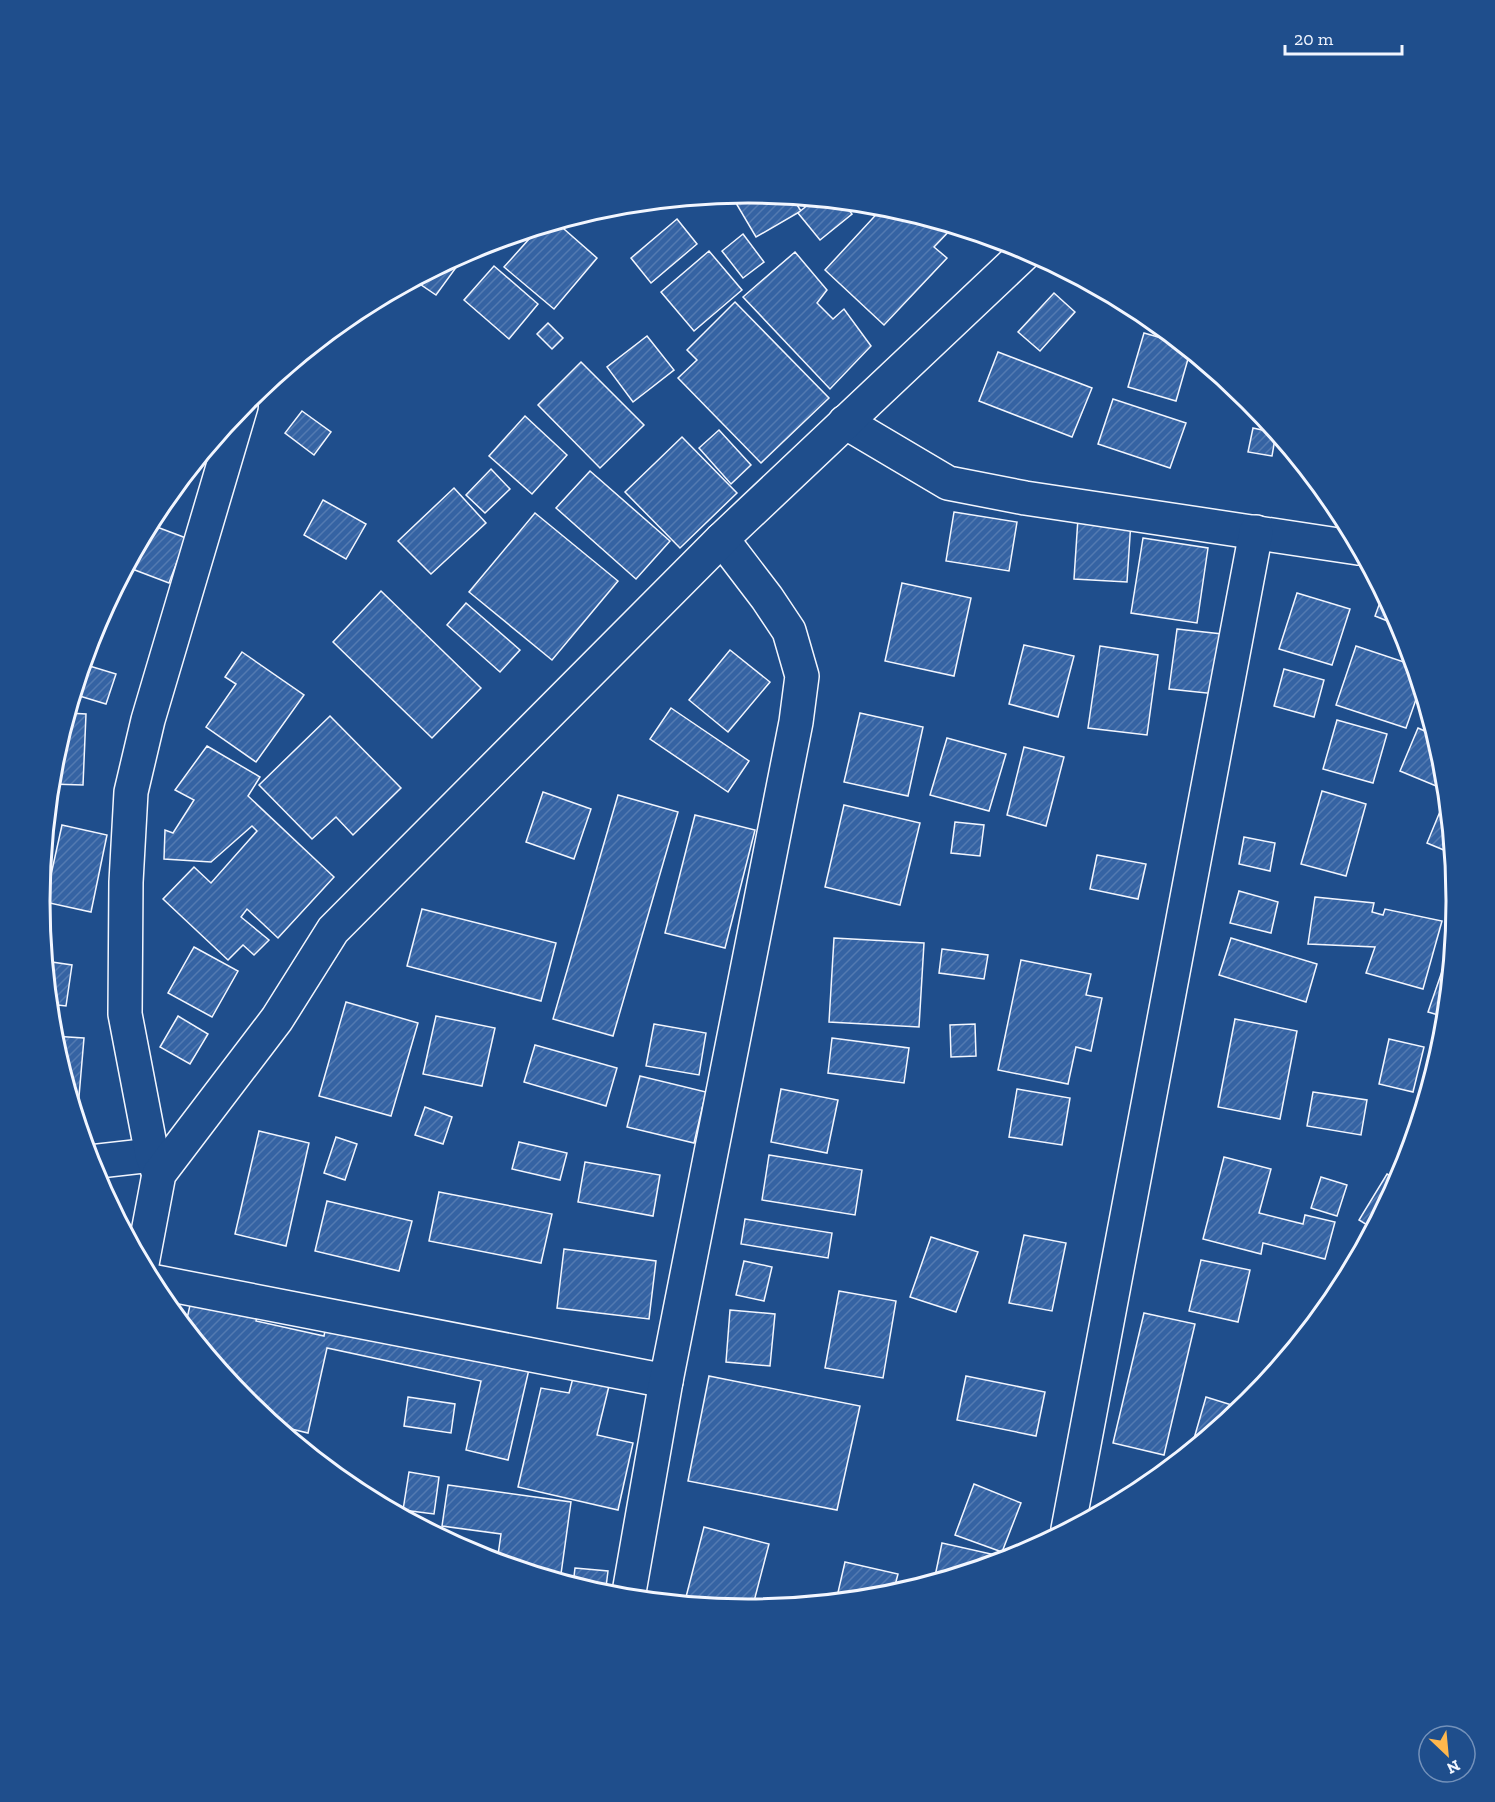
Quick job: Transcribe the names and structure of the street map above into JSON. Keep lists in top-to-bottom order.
{
  "scale_bar": "20 m",
  "north": "bottom right"
}
